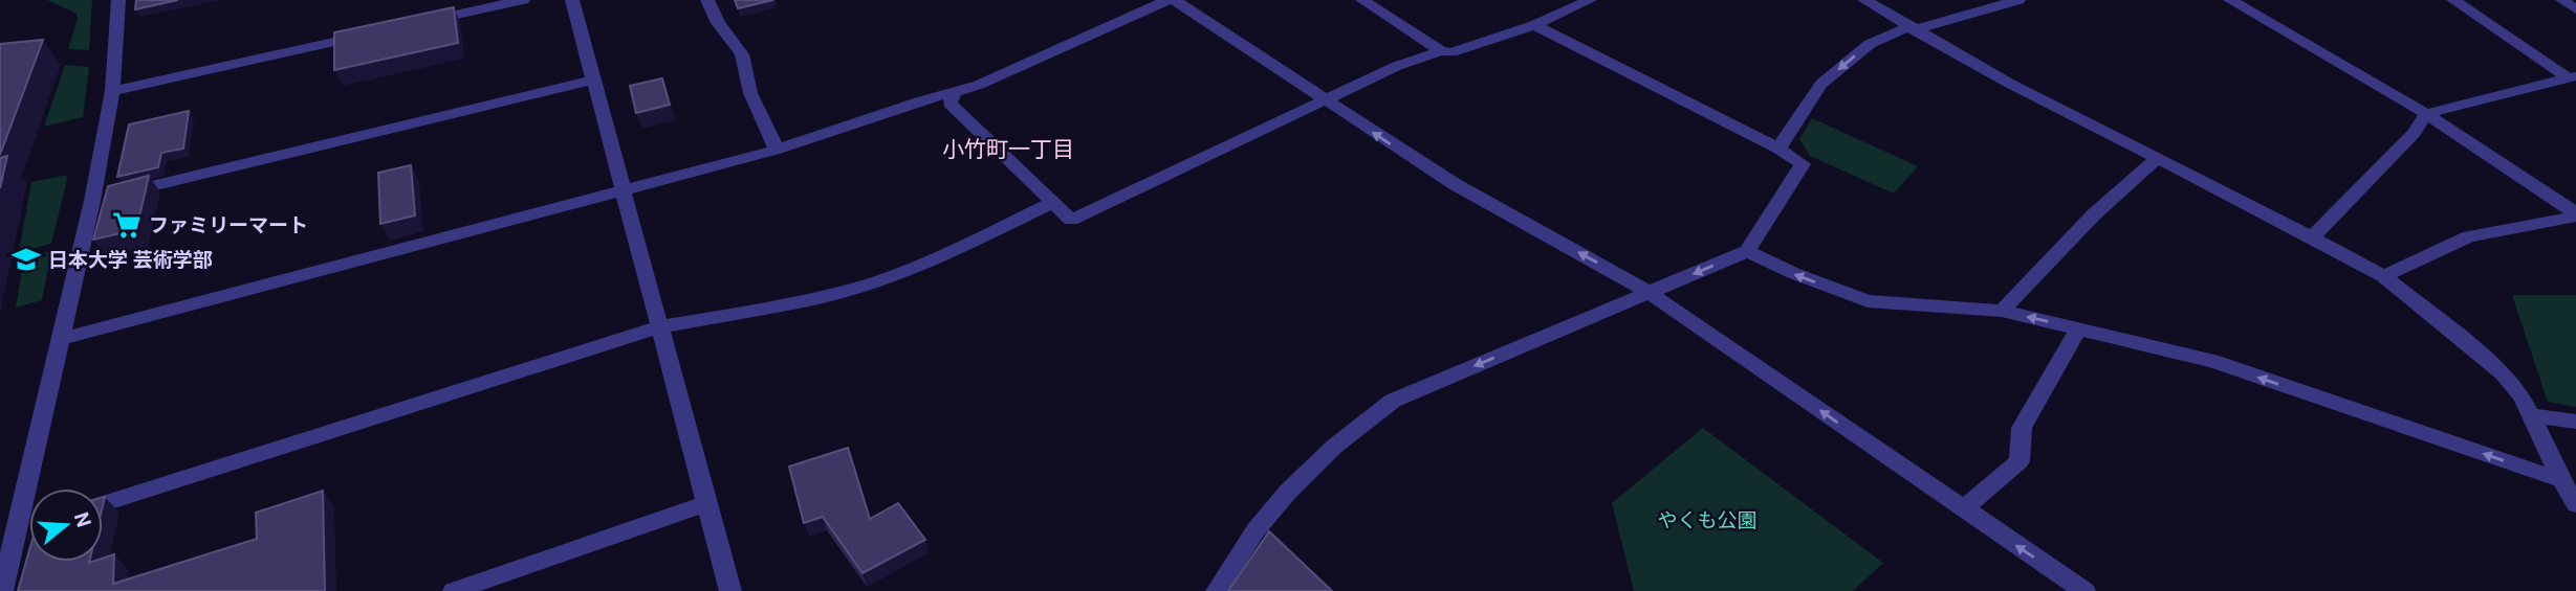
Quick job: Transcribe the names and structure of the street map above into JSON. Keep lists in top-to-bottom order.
{
  "districts": ["小竹町一丁目"],
  "parks": ["やくも公園"],
  "places": {
    "supermarket": ["ファミリーマート"],
    "school or university": ["日本大学 芸術学部"]
  },
  "north": "right"
}
